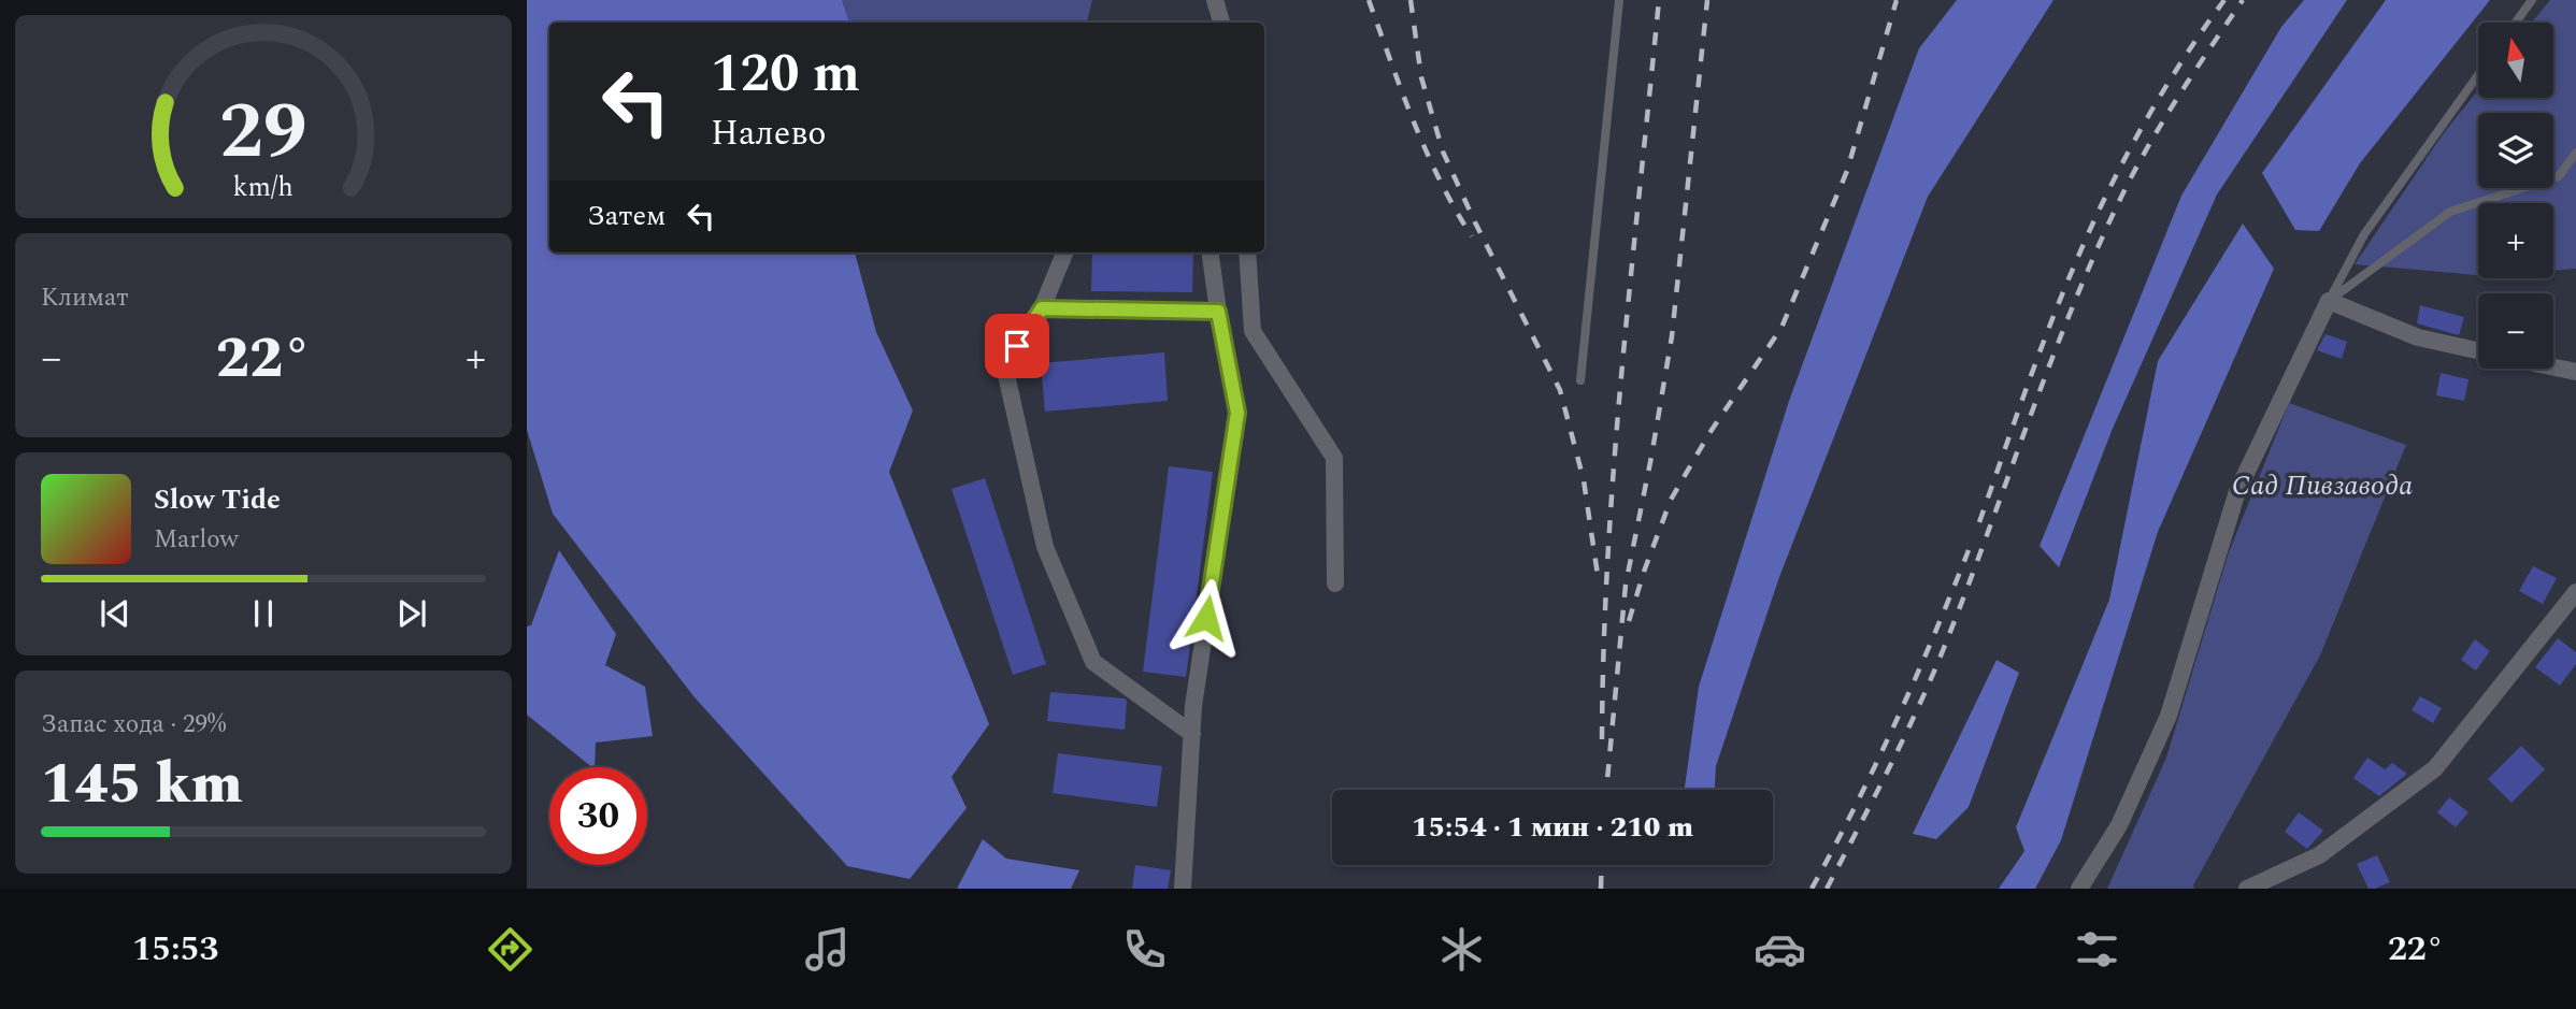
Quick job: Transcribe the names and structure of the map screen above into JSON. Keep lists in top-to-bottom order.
{
  "parks": ["Сад Пивзавода"],
  "north": "top",
  "page": {
    "map_buttons": ["+", "−"],
    "turn": ["120 m", "Налево"],
    "then": "Затем",
    "tile": [
      "Климат",
      ["Запас хода · 29%", "145 km"]
    ],
    "heat": ["−", "22°", "+"],
    "song": ["Slow Tide", "Marlow"],
    "limit": "30",
    "trip": "15:54 · 1 мин · 210 m",
    "tabs": ["15:53", "22°"],
    "gauge": ["29", "km/h"]
  }
}
